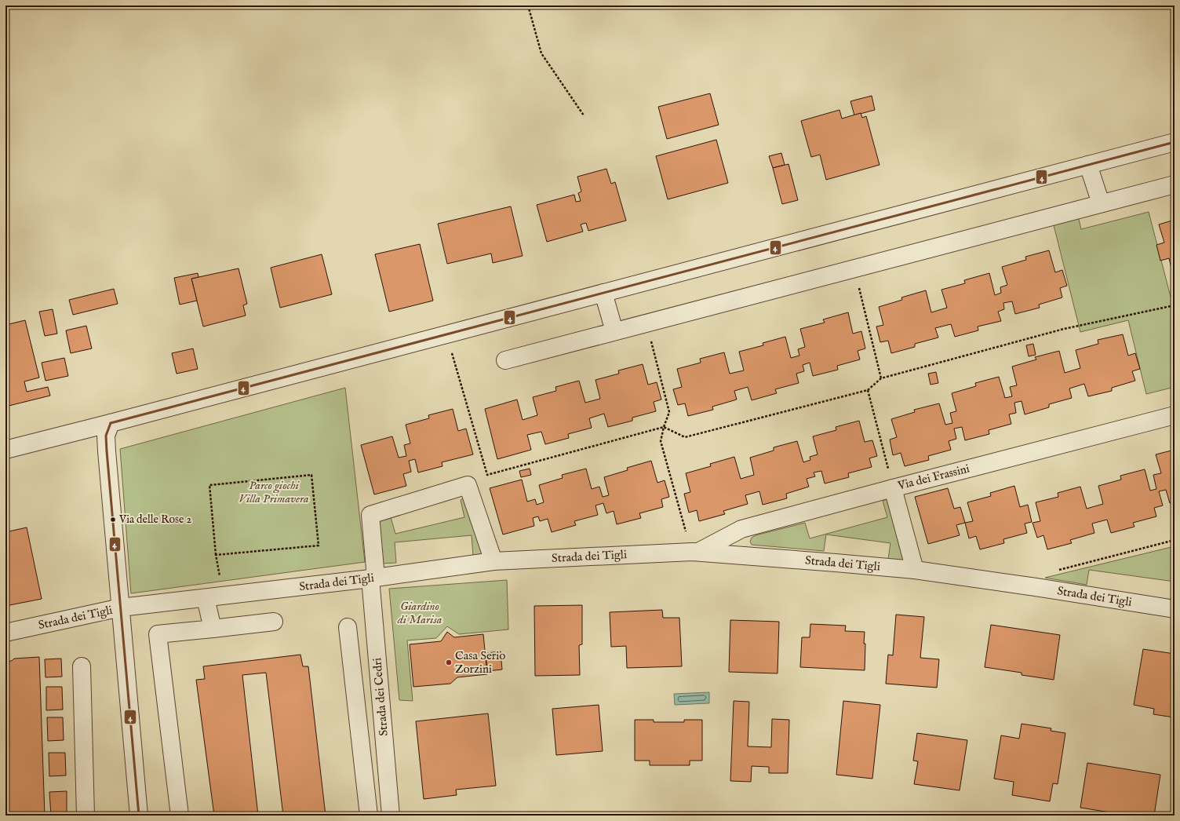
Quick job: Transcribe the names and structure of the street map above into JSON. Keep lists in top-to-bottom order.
{
  "streets": {
    "street": ["Via dei Frassini", "Strada dei Tigli", "Strada dei Cedri"]
  },
  "crossings": [
    ["Via dei Frassini", "Strada dei Tigli"],
    ["Strada dei Tigli", "Strada dei Cedri"]
  ],
  "parks": ["Parco giochi Villa Primavera", "Giardino di Marisa"],
  "places": ["Via delle Rose 2", "Casa Serio Zorzini"],
  "lines": ["transit line 4"]
}
